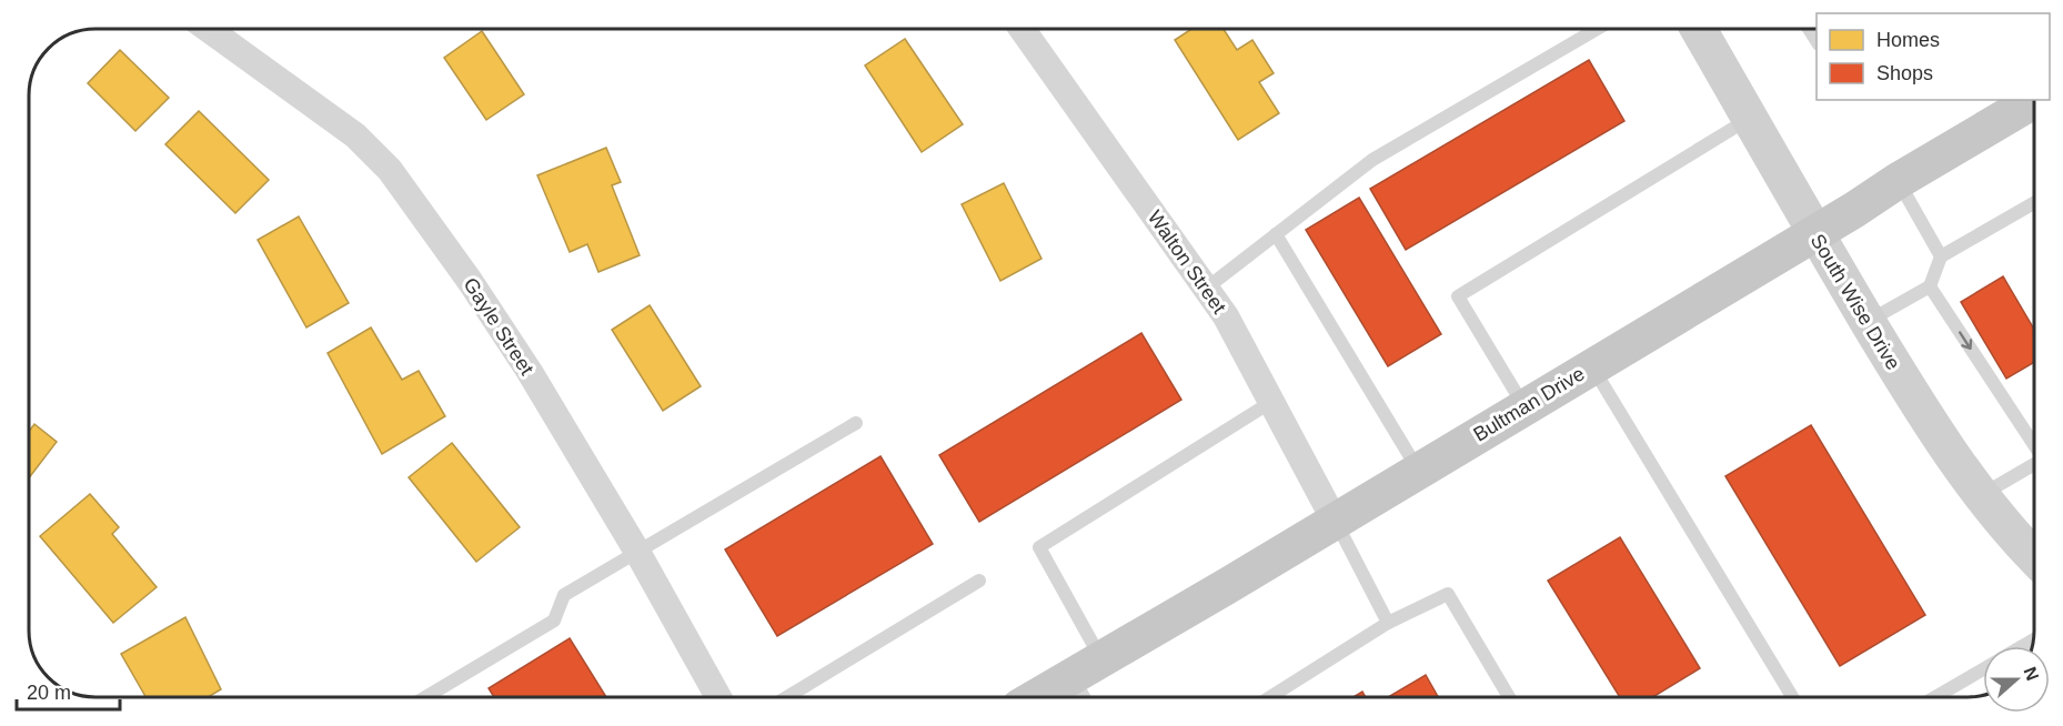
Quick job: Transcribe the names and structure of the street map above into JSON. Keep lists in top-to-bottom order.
{
  "streets": {
    "highway": ["Bultman Drive"],
    "main road": ["South Wise Drive"],
    "street": ["Walton Street", "Gayle Street"]
  },
  "crossings": [
    ["Walton Street", "Bultman Drive"],
    ["South Wise Drive", "Bultman Drive"]
  ],
  "legend": ["Homes", "Shops"],
  "scale_bar": "20 m",
  "north": "right"
}
